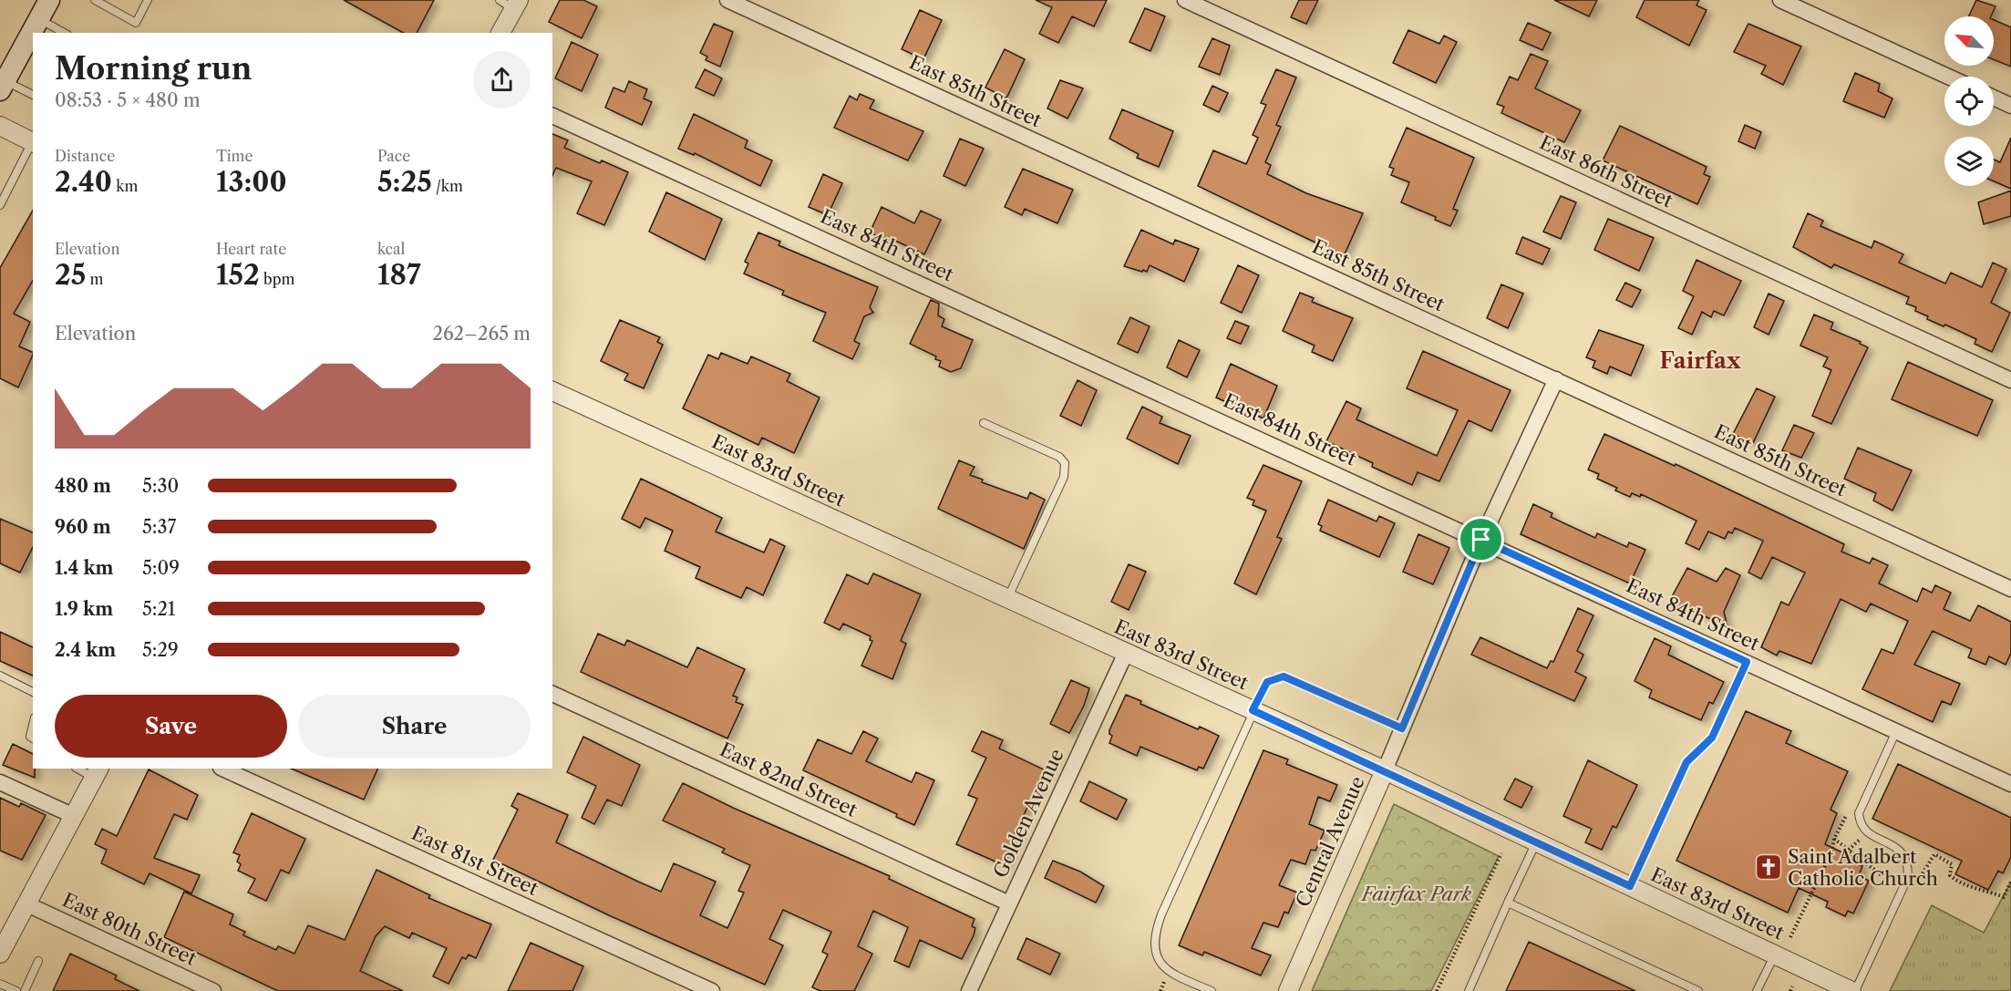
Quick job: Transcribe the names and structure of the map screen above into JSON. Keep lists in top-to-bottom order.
{
  "streets": {
    "street": [
      "East 85th Street",
      "East 86th Street",
      "East 84th Street",
      "East 83rd Street",
      "East 82nd Street",
      "Golden Avenue",
      "Central Avenue",
      "East 81st Street",
      "East 80th Street"
    ]
  },
  "crossings": [
    ["East 85th Street", "Central Avenue"],
    ["East 84th Street", "Central Avenue"],
    ["East 83rd Street", "Golden Avenue"],
    ["East 83rd Street", "Central Avenue"],
    ["East 82nd Street", "Golden Avenue"]
  ],
  "districts": ["Fairfax"],
  "parks": ["Fairfax Park"],
  "places": {
    "church": ["Saint Adalbert Catholic Church"]
  },
  "north": "top left",
  "page": {
    "heading": ["Morning run", "08:53 · 5 × 480 m"],
    "stats": [
      ["Distance", "2.40 km"],
      ["Time", "13:00"],
      ["Pace", "5:25 /km"],
      ["Elevation", "25 m"],
      ["Heart rate", "152 bpm"],
      ["kcal", "187"]
    ],
    "chart": ["Elevation", "262–265 m"],
    "list": [
      {
        "name": "480 m",
        "note": "5:30"
      },
      {
        "name": "960 m",
        "note": "5:37"
      },
      {
        "name": "1.4 km",
        "note": "5:09"
      },
      {
        "name": "1.9 km",
        "note": "5:21"
      },
      {
        "name": "2.4 km",
        "note": "5:29"
      }
    ],
    "buttons": ["Save", "Share"]
  }
}
